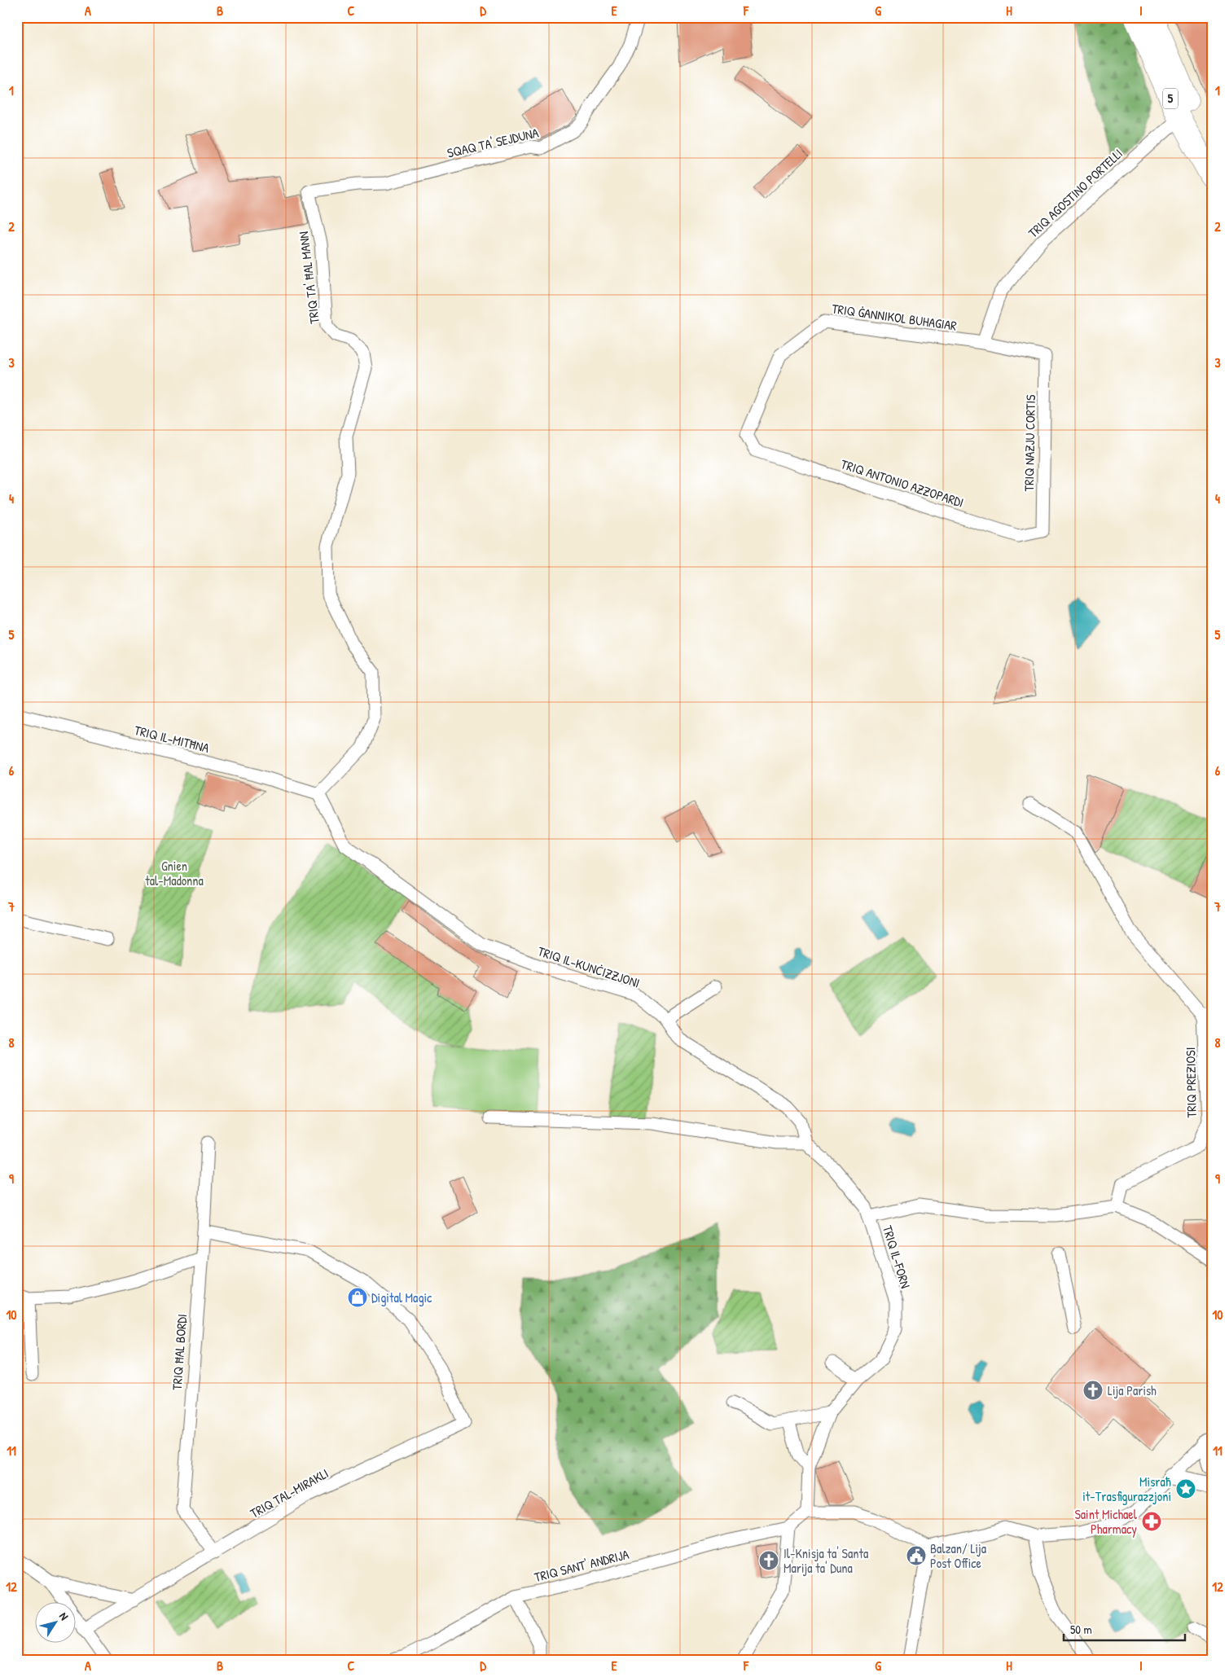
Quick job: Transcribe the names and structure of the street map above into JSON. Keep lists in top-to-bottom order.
{
  "streets": {
    "highway": ["5"],
    "street": [
      "SQAQ TA' SEJDUNA",
      "TRIQ AGOSTINO PORTELLI",
      "TRIQ TA' ĦAL MANN",
      "TRIQ ĠANNIKOL BUHAGIAR",
      "TRIQ NAZJU CORTIS",
      "TRIQ ANTONIO AZZOPARDI",
      "TRIQ IL-MITĦNA",
      "TRIQ IL-KUNĊIZZJONI",
      "TRIQ PREZIOSI",
      "TRIQ IL-FORN",
      "TRIQ ĦAL BORDI",
      "TRIQ TAL-MIRAKLI",
      "TRIQ SANT' ANDRIJA"
    ]
  },
  "crossings": [
    ["5", "TRIQ AGOSTINO PORTELLI"],
    ["SQAQ TA' SEJDUNA", "TRIQ TA' ĦAL MANN"],
    ["TRIQ AGOSTINO PORTELLI", "TRIQ ĠANNIKOL BUHAGIAR"],
    ["TRIQ TA' ĦAL MANN", "TRIQ IL-MITĦNA"],
    ["TRIQ TA' ĦAL MANN", "TRIQ IL-KUNĊIZZJONI"],
    ["TRIQ ĠANNIKOL BUHAGIAR", "TRIQ NAZJU CORTIS"],
    ["TRIQ ĠANNIKOL BUHAGIAR", "TRIQ ANTONIO AZZOPARDI"],
    ["TRIQ NAZJU CORTIS", "TRIQ ANTONIO AZZOPARDI"],
    ["TRIQ IL-MITĦNA", "TRIQ IL-KUNĊIZZJONI"],
    ["TRIQ PREZIOSI", "TRIQ IL-FORN"],
    ["TRIQ ĦAL BORDI", "TRIQ TAL-MIRAKLI"]
  ],
  "parks": ["Gnien tal-Madonna"],
  "places": {
    "shop": ["Digital Magic"],
    "church": ["Lija Parish", "Il-Knisja ta' Santa Marija ta' Duna"],
    "place": ["Misraħ it-Trasfigurazzjoni"],
    "pharmacy": ["Saint Michael Pharmacy"],
    "public building": ["Balzan/ Lija Post Office"]
  },
  "scale_bar": "50 m",
  "north": "top right",
  "grid": {
    "columns": [
      "A",
      "B",
      "C",
      "D",
      "E",
      "F",
      "G",
      "H",
      "I"
    ],
    "rows": [
      "1",
      "2",
      "3",
      "4",
      "5",
      "6",
      "7",
      "8",
      "9",
      "10",
      "11",
      "12"
    ]
  }
}
